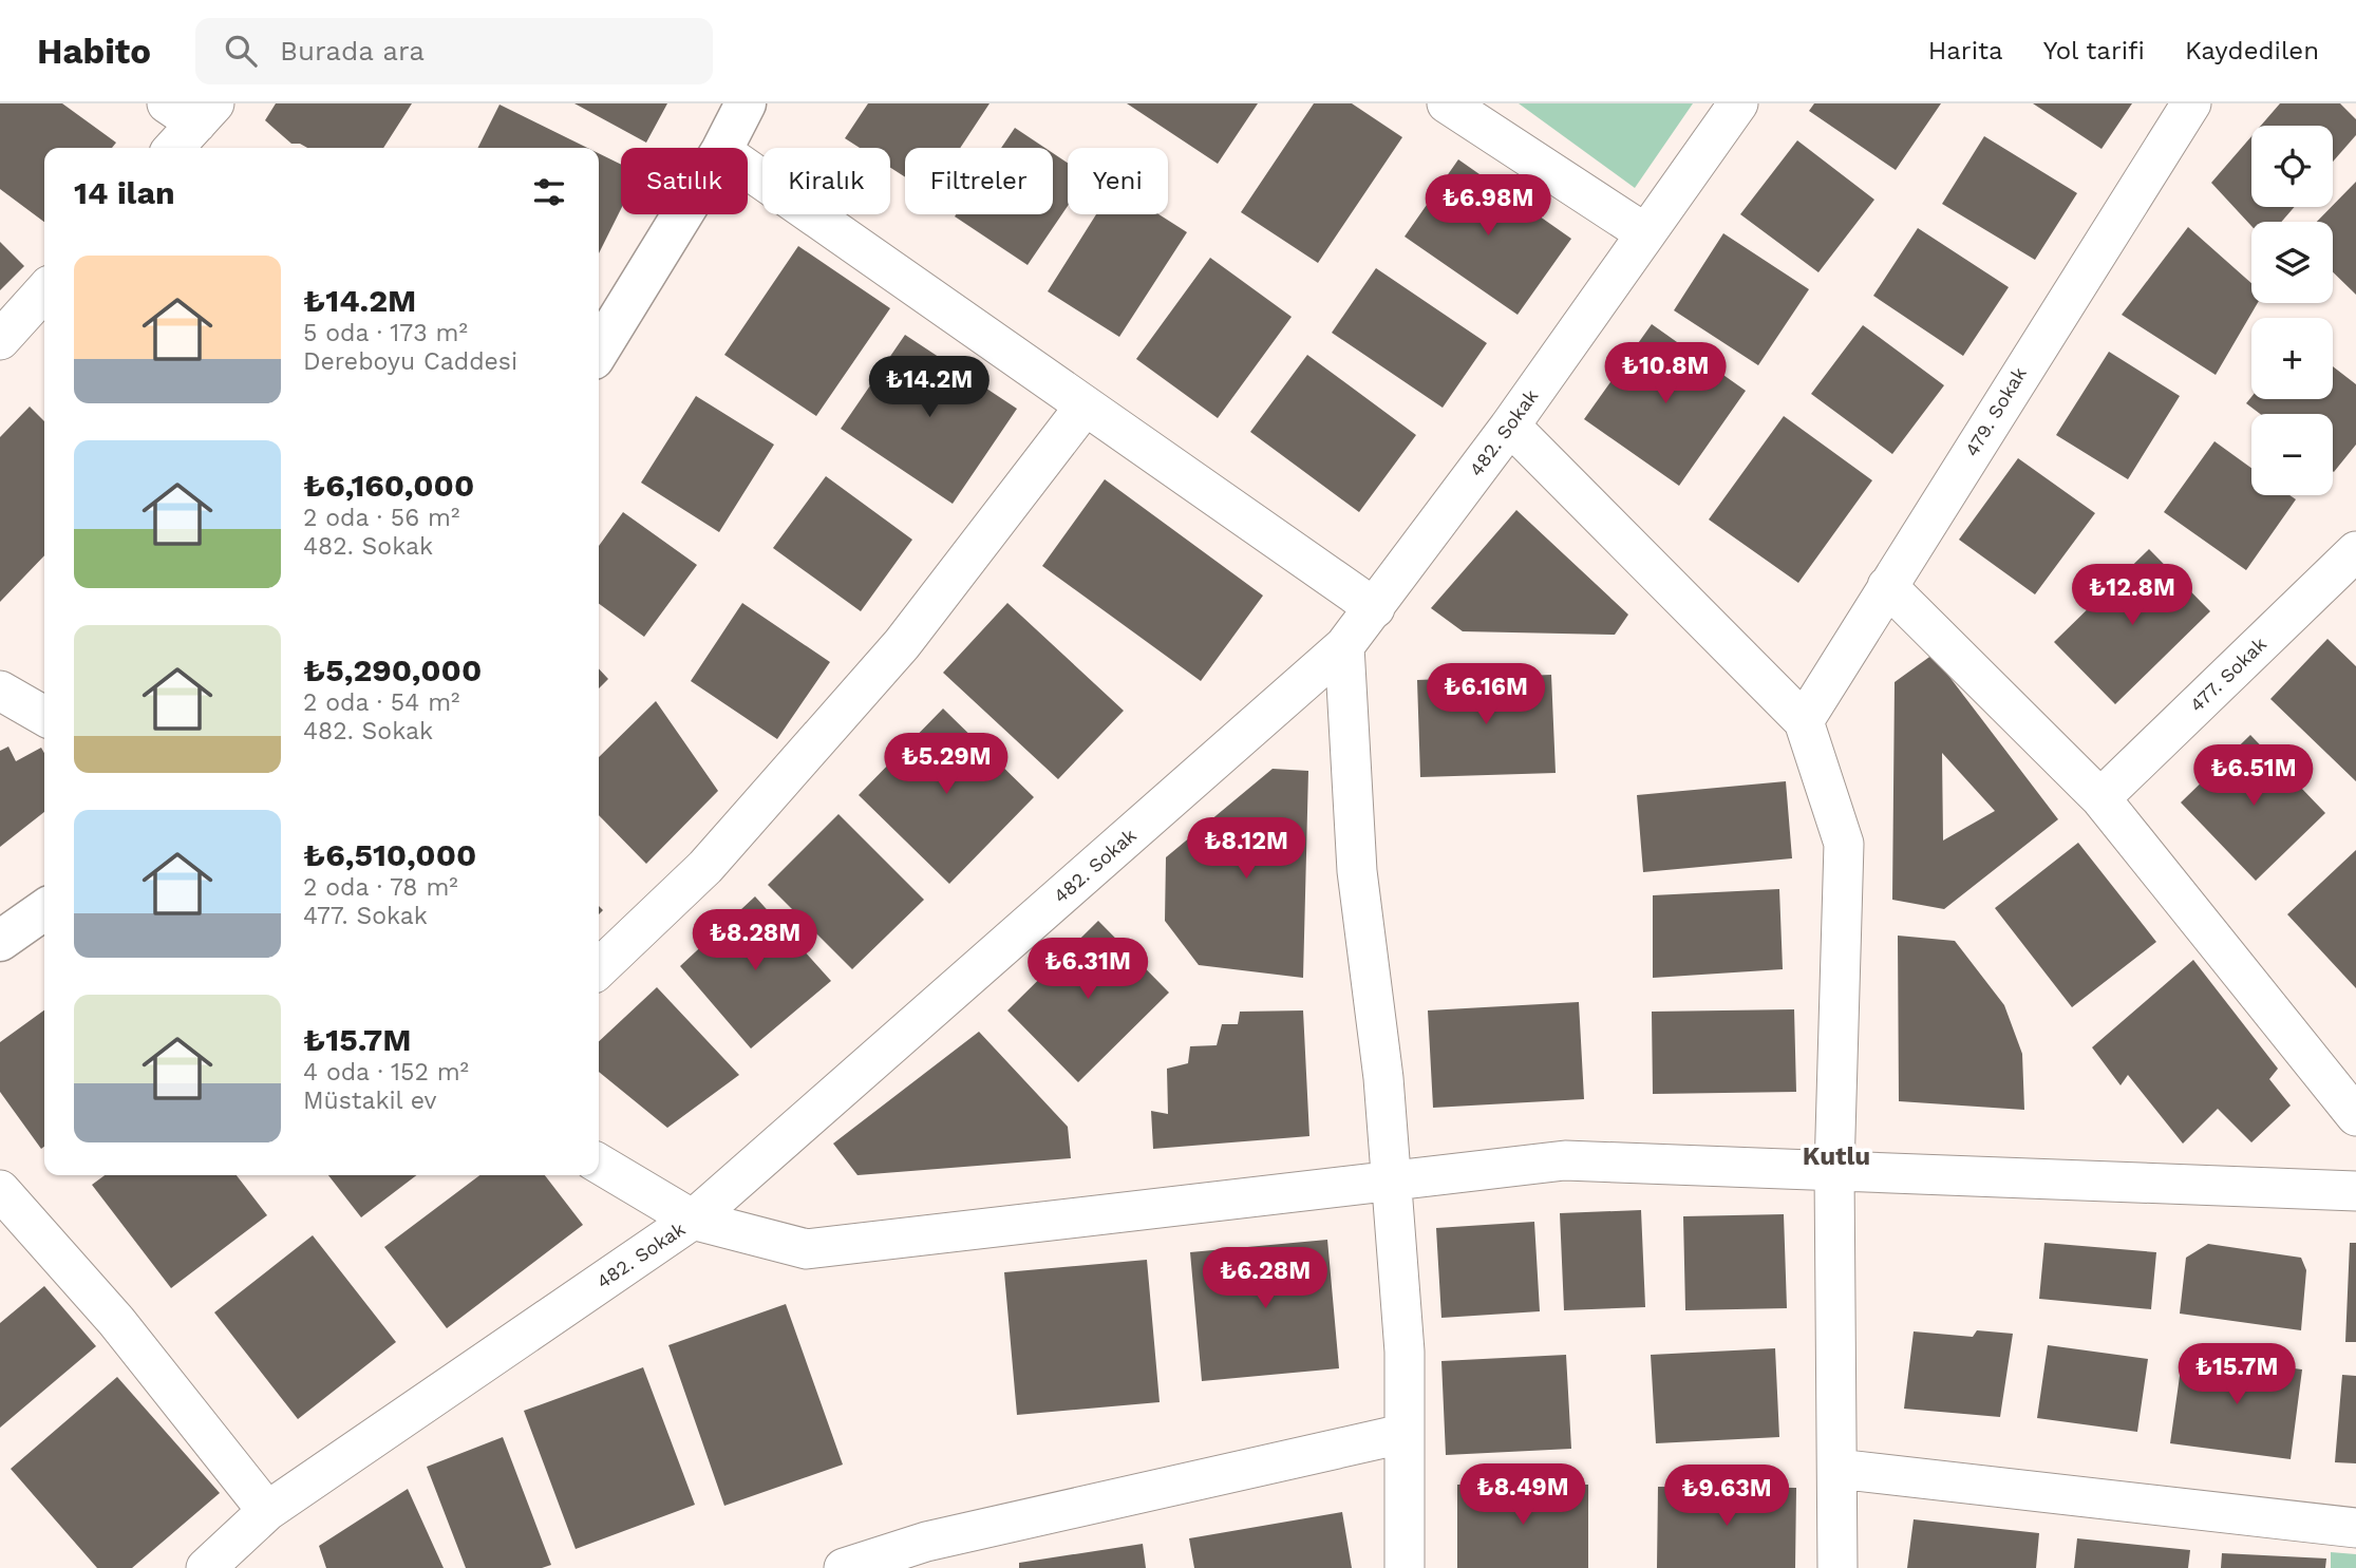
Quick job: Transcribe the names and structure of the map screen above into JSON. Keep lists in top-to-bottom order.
{
  "streets": {
    "street": ["479. Sokak", "482. Sokak", "477. Sokak"]
  },
  "districts": ["Kutlu"],
  "page": {
    "header": "Habito",
    "search": "Burada ara",
    "nav": ["Harita", "Yol tarifi", "Kaydedilen"],
    "map_buttons": ["+", "−"],
    "chip": [
      "Satılık",
      "Kiralık",
      "Filtreler",
      "Yeni"
    ],
    "heading": "14 ilan",
    "price": [
      "₺6.98M",
      "₺10.8M",
      "₺14.2M",
      "₺12.8M",
      "₺6.16M",
      "₺5.29M",
      "₺6.51M",
      "₺8.12M",
      "₺8.28M",
      "₺6.31M",
      "₺6.28M",
      "₺15.7M",
      "₺8.49M",
      "₺9.63M"
    ],
    "list": [
      {
        "name": "₺14.2M",
        "note": "5 oda · 173 m² · Dereboyu Caddesi"
      },
      {
        "name": "₺6,160,000",
        "note": "2 oda · 56 m² · 482. Sokak"
      },
      {
        "name": "₺5,290,000",
        "note": "2 oda · 54 m² · 482. Sokak"
      },
      {
        "name": "₺6,510,000",
        "note": "2 oda · 78 m² · 477. Sokak"
      },
      {
        "name": "₺15.7M",
        "note": "4 oda · 152 m² · Müstakil ev"
      }
    ]
  }
}
